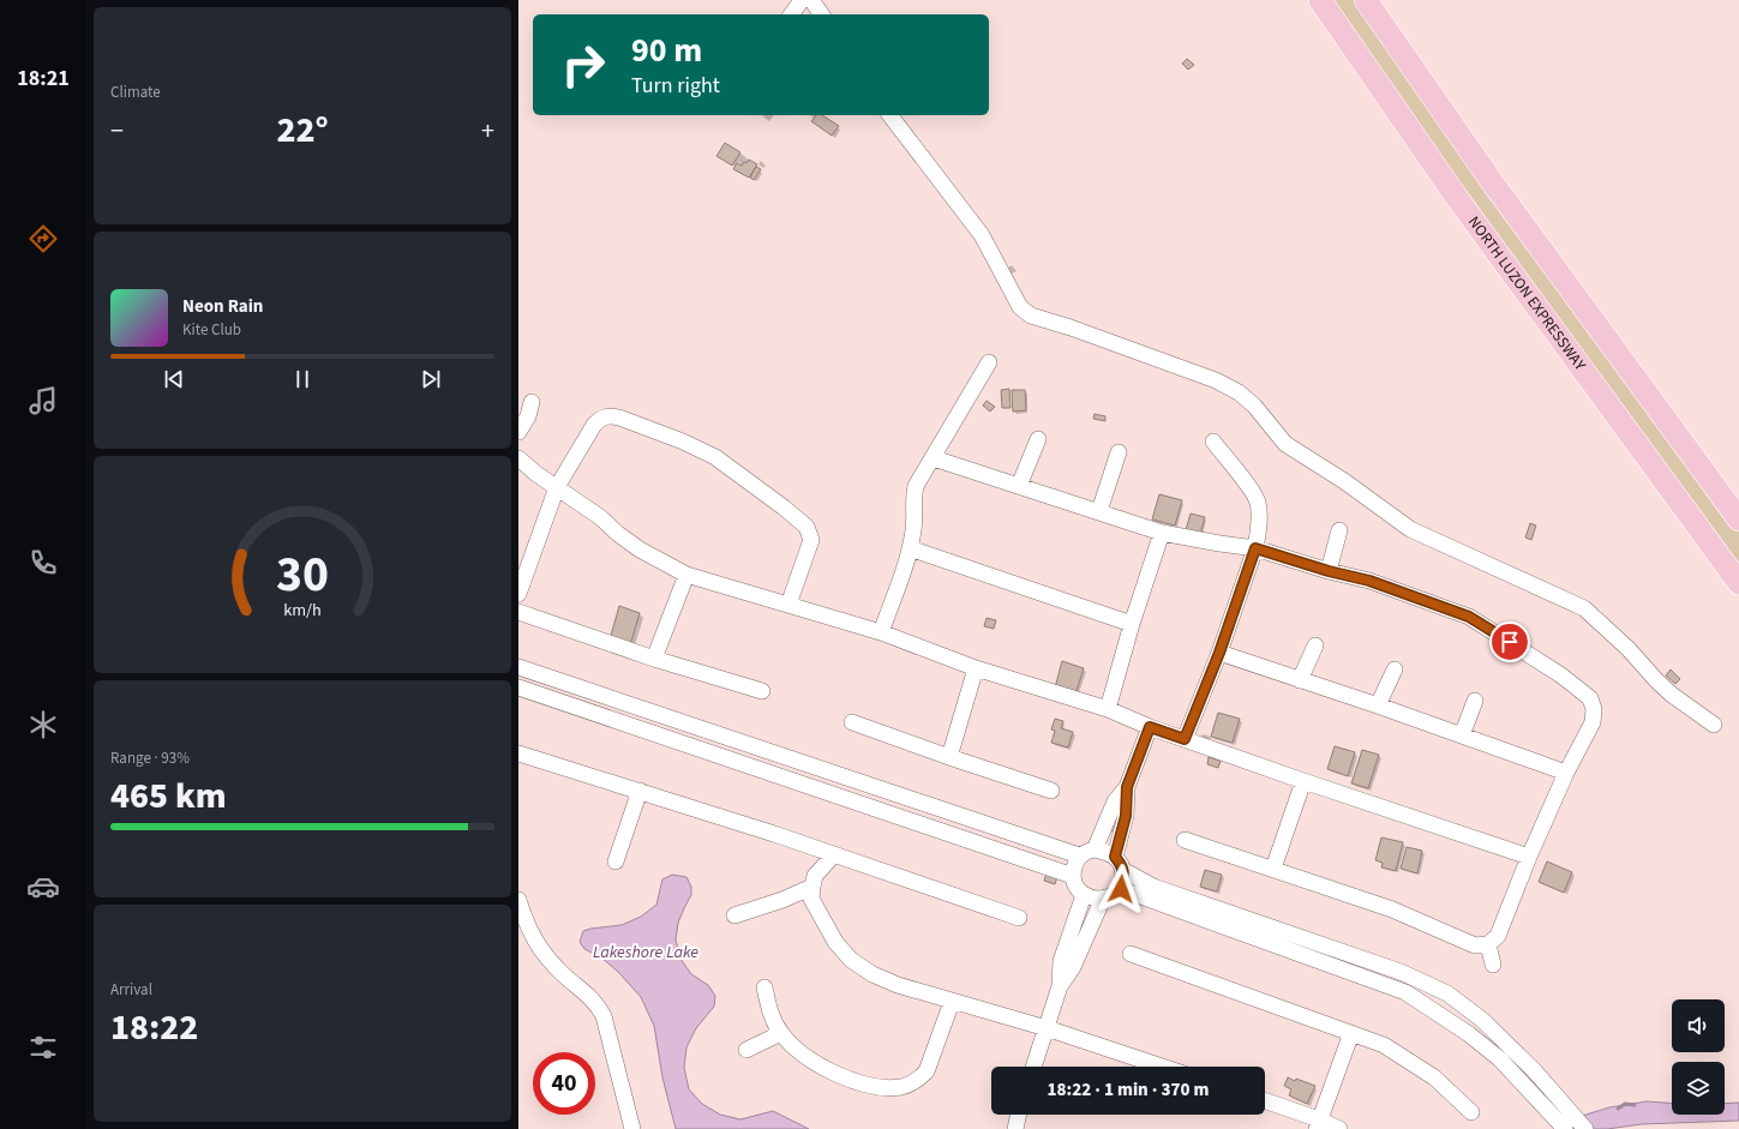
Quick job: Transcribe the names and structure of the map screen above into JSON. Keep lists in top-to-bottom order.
{
  "streets": {
    "highway": ["NORTH LUZON EXPRESSWAY"]
  },
  "water": ["Lakeshore Lake"],
  "page": {
    "tabs": "18:21",
    "tile": [
      "Climate",
      ["Range · 93%", "465 km"],
      ["Arrival", "18:22"]
    ],
    "turn": ["90 m", "Turn right"],
    "heat": ["−", "22°", "+"],
    "song": ["Neon Rain", "Kite Club"],
    "limit": "40",
    "trip": "18:22 · 1 min · 370 m",
    "gauge": ["30", "km/h"]
  }
}
